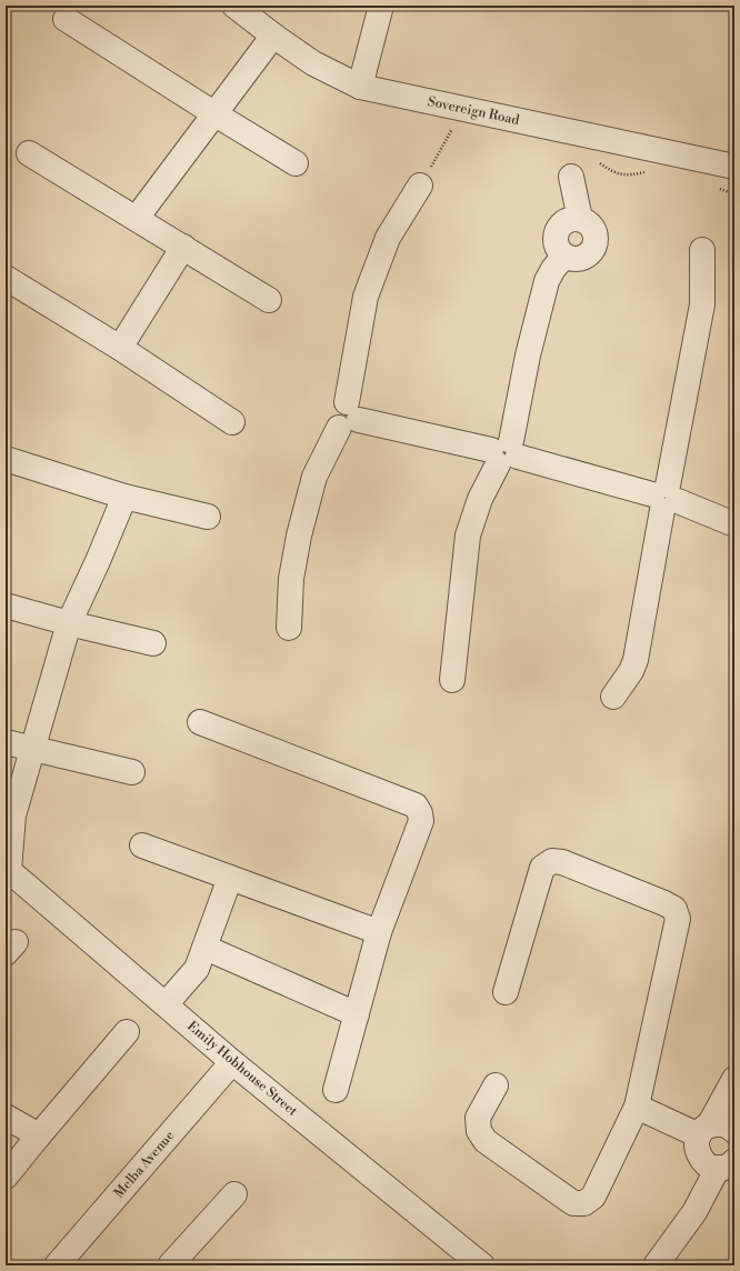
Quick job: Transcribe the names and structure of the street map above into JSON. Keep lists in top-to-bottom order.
{
  "streets": {
    "street": ["Sovereign Road", "Emily Hobhouse Street", "Melba Avenue"]
  },
  "crossings": [
    ["Emily Hobhouse Street", "Melba Avenue"]
  ]
}
